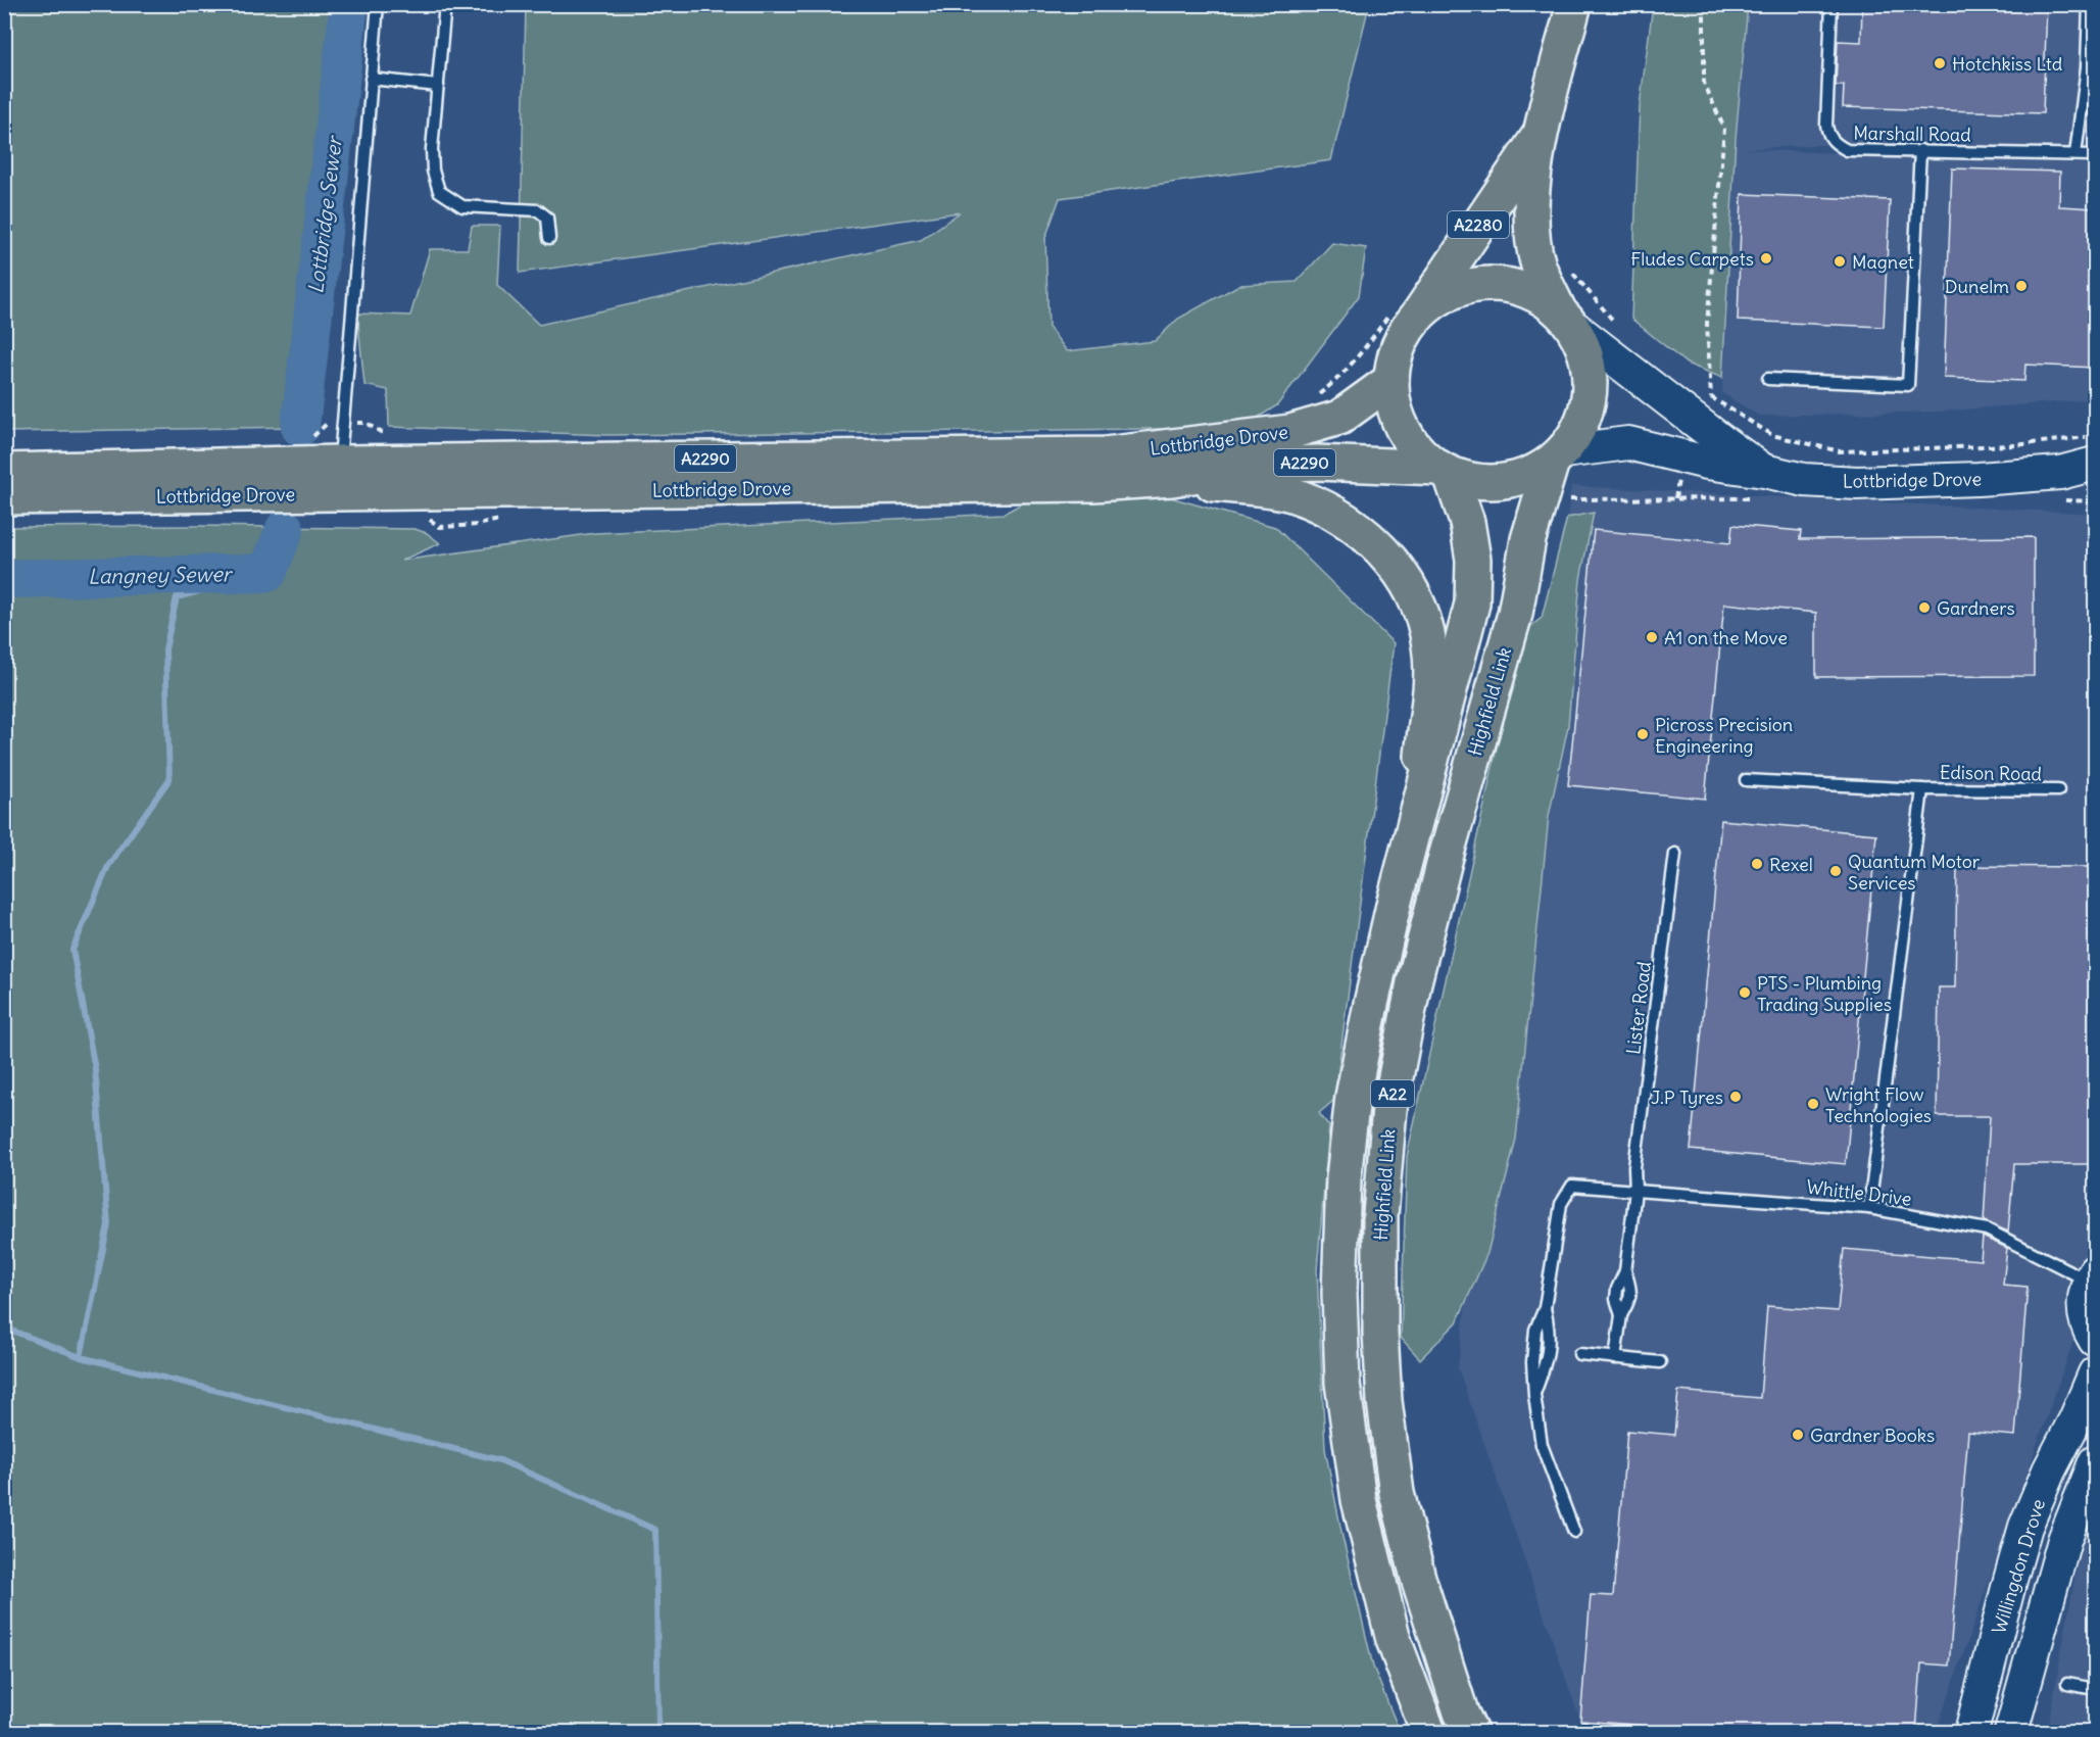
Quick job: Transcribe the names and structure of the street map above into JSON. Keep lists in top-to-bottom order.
{
  "streets": {
    "main road": [
      "A2280",
      "Lottbridge Drove",
      "A2290",
      "Highfield Link",
      "A22"
    ],
    "street": ["Willingdon Drove"],
    "lane": [
      "Marshall Road",
      "Edison Road",
      "Lister Road",
      "Whittle Drive"
    ]
  },
  "crossings": [
    ["A2280", "Lottbridge Drove"],
    ["A2280", "Highfield Link"],
    ["A2280", "A22"],
    ["Lottbridge Drove", "Highfield Link"],
    ["Lottbridge Drove", "A22"],
    ["Highfield Link", "A22"],
    ["Edison Road", "Whittle Drive"],
    ["Lister Road", "Whittle Drive"]
  ],
  "water": ["Lottbridge Sewer", "Langney Sewer"],
  "places": [
    "Hotchkiss Ltd",
    "Fludes Carpets",
    "Magnet",
    "Dunelm",
    "Gardners",
    "A1 on the Move",
    "Picross Precision Engineering",
    "Rexel",
    "Quantum Motor Services",
    "PTS - Plumbing Trading Supplies",
    "J.P Tyres",
    "Wright Flow Technologies",
    "Gardner Books"
  ]
}
